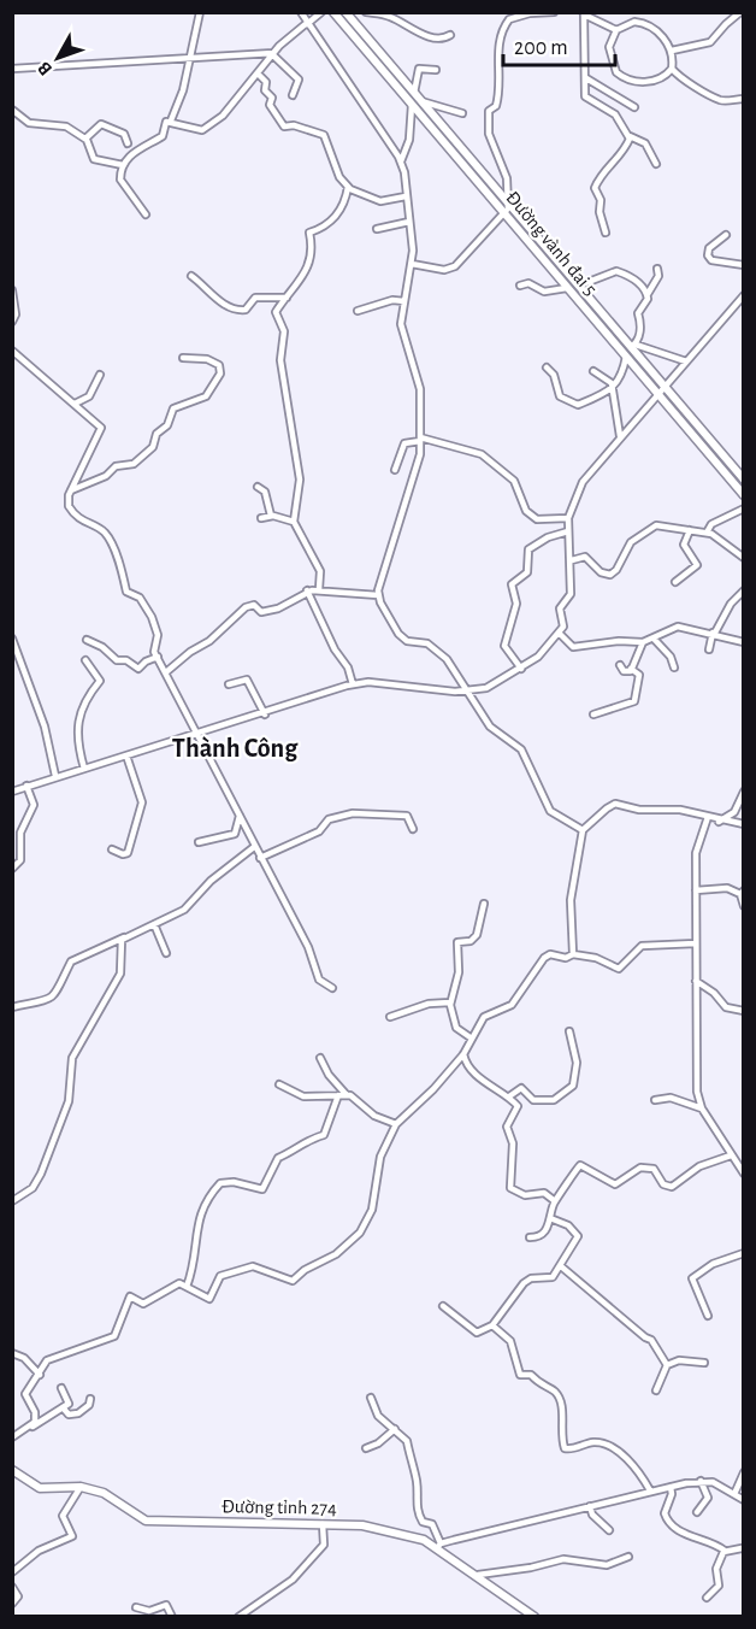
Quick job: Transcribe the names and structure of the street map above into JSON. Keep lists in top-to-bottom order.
{
  "streets": {
    "main road": ["Đường vành đai 5", "Đường tỉnh 274"]
  },
  "districts": ["Thành Công"],
  "scale_bar": "200 m",
  "north": "bottom left"
}
